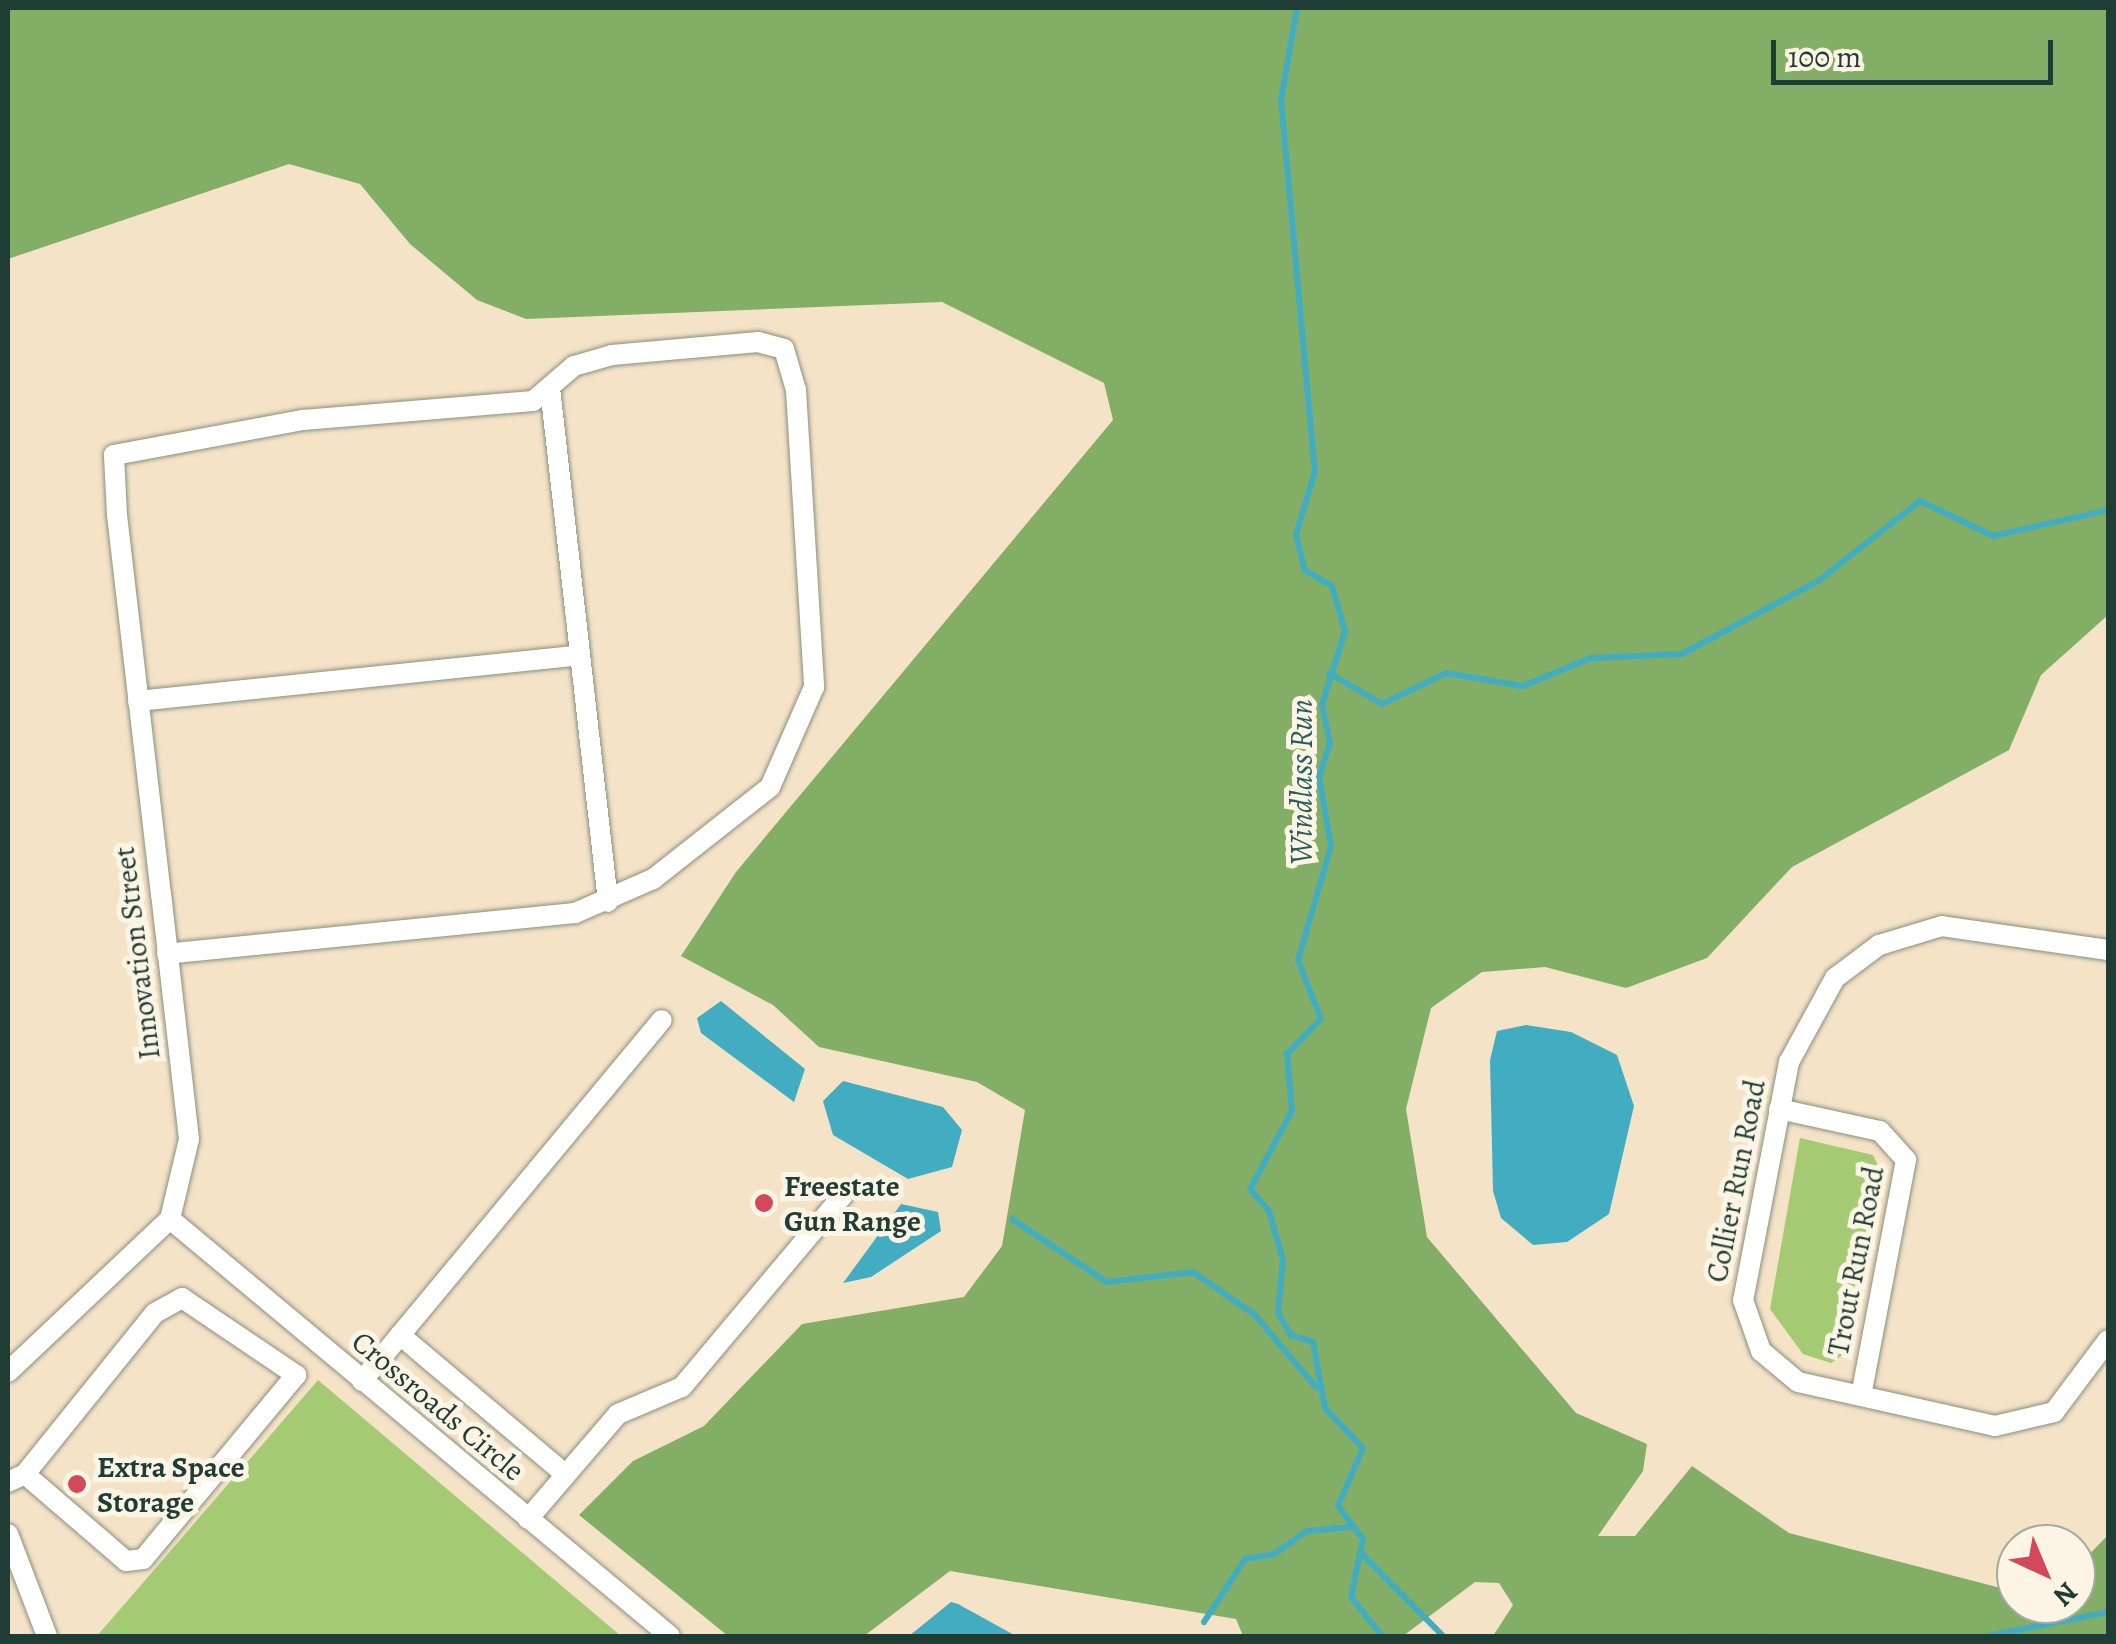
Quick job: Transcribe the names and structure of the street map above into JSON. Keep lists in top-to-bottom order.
{
  "streets": {
    "street": [
      "Innovation Street",
      "Collier Run Road",
      "Trout Run Road",
      "Crossroads Circle"
    ]
  },
  "crossings": [
    ["Innovation Street", "Crossroads Circle"],
    ["Collier Run Road", "Trout Run Road"]
  ],
  "water": ["Windlass Run"],
  "places": ["Freestate Gun Range", "Extra Space Storage"],
  "scale_bar": "100 m",
  "north": "bottom right"
}
